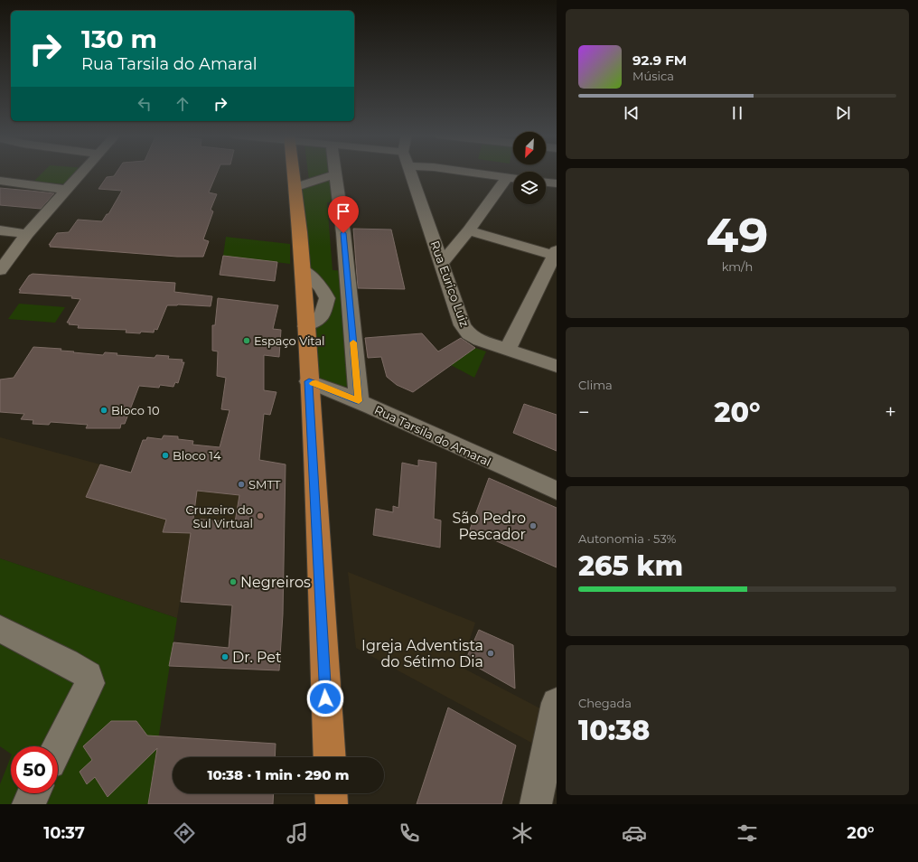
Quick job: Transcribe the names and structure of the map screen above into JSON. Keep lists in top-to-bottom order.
{
  "streets": {
    "street": ["Rua Eurico Luiz", "Rua Tarsila do Amaral"]
  },
  "places": [
    "Espaço Vital",
    "Bloco 10",
    "Bloco 14",
    "SMTT",
    "Cruzeiro do Sul Virtual",
    "São Pedro Pescador",
    "Negreiros",
    "Igreja Adventista do Sétimo Dia",
    "Dr. Pet"
  ],
  "north": "bottom left",
  "page": {
    "turn": ["130 m", "Rua Tarsila do Amaral"],
    "song": ["92.9 FM", "Música"],
    "tile": [
      ["49", "km/h"],
      "Clima",
      ["Autonomia · 53%", "265 km"],
      ["Chegada", "10:38"]
    ],
    "heat": ["−", "20°", "+"],
    "limit": "50",
    "trip": "10:38 · 1 min · 290 m",
    "tabs": ["10:37", "20°"]
  }
}
